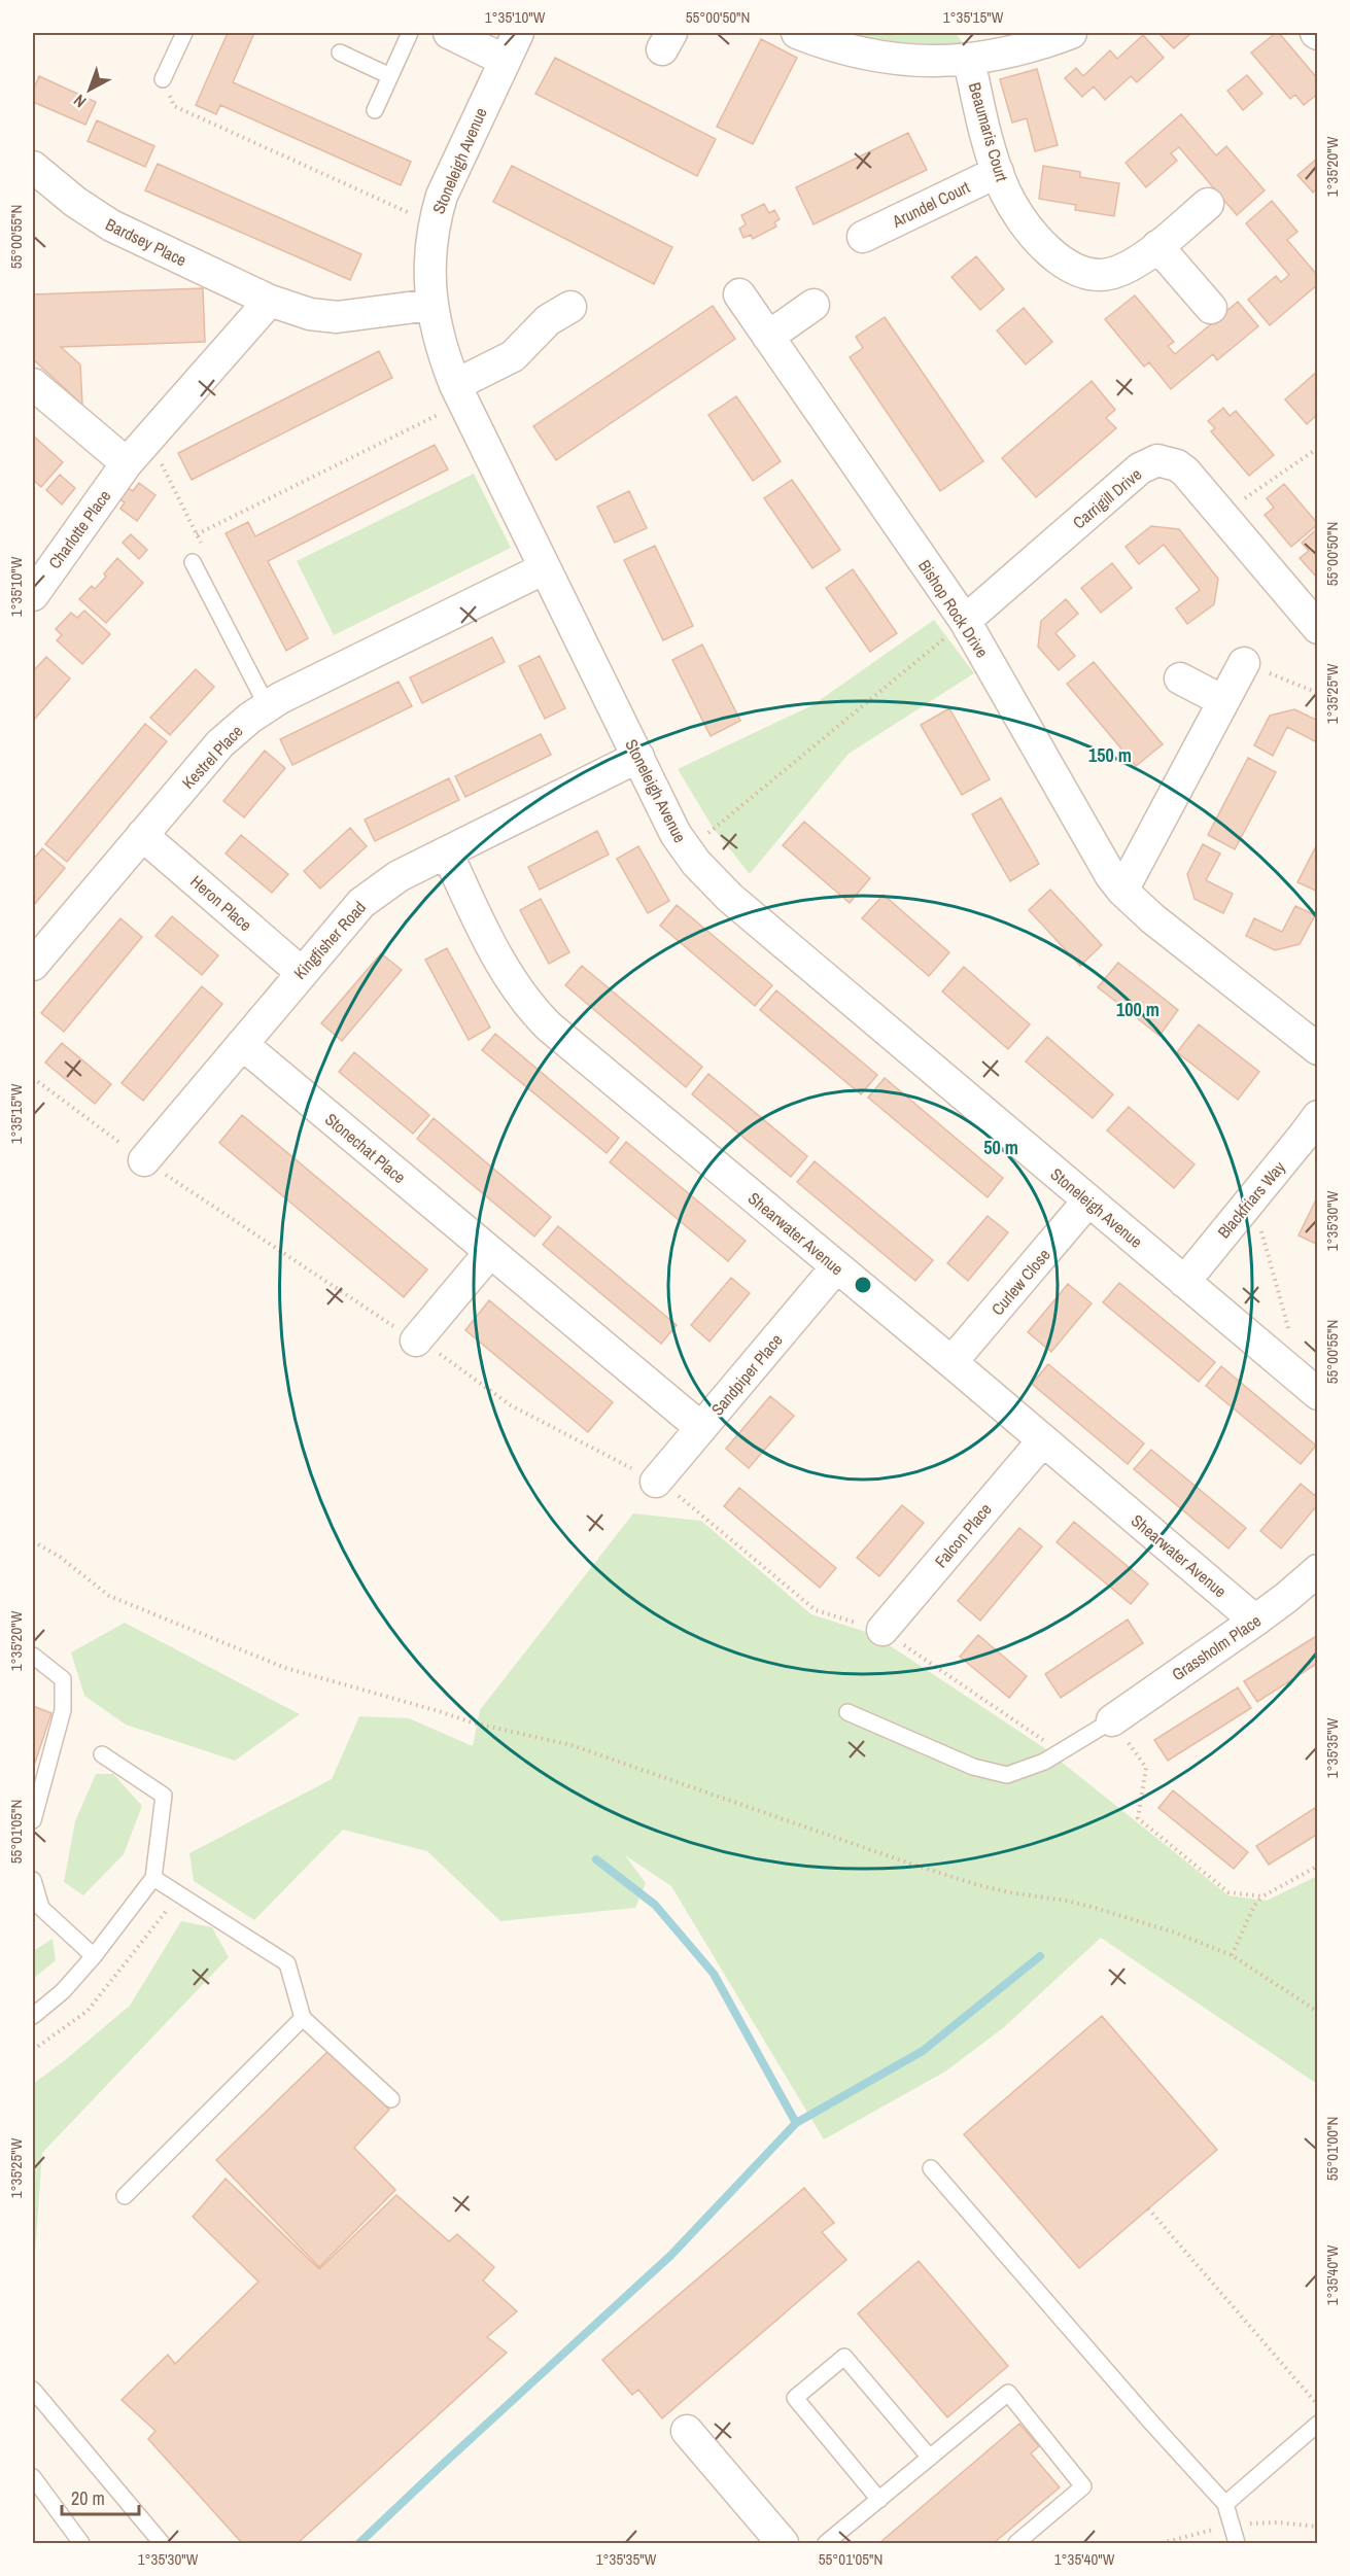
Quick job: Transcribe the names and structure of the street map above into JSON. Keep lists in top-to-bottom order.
{
  "streets": {
    "street": [
      "Beaumaris Court",
      "Stoneleigh Avenue",
      "Arundel Court",
      "Bardsey Place",
      "Carrigill Drive",
      "Charlotte Place",
      "Bishop Rock Drive",
      "Kestrel Place",
      "Heron Place",
      "Kingfisher Road",
      "Stonechat Place",
      "Blackfriars Way",
      "Shearwater Avenue",
      "Curlew Close",
      "Sandpiper Place",
      "Falcon Place",
      "Grassholm Place"
    ]
  },
  "crossings": [
    ["Beaumaris Court", "Arundel Court"],
    ["Stoneleigh Avenue", "Bardsey Place"],
    ["Stoneleigh Avenue", "Kestrel Place"],
    ["Stoneleigh Avenue", "Kingfisher Road"],
    ["Stoneleigh Avenue", "Blackfriars Way"],
    ["Stoneleigh Avenue", "Curlew Close"],
    ["Carrigill Drive", "Bishop Rock Drive"],
    ["Kestrel Place", "Heron Place"],
    ["Heron Place", "Kingfisher Road"],
    ["Kingfisher Road", "Stonechat Place"],
    ["Kingfisher Road", "Shearwater Avenue"],
    ["Stonechat Place", "Sandpiper Place"],
    ["Shearwater Avenue", "Curlew Close"],
    ["Shearwater Avenue", "Sandpiper Place"],
    ["Shearwater Avenue", "Falcon Place"],
    ["Shearwater Avenue", "Grassholm Place"]
  ],
  "scale_bar": "20 m",
  "north": "bottom left",
  "coordinates": [
    "1°35'10\"W",
    "55°00'50\"N",
    "1°35'15\"W",
    "1°35'20\"W",
    "55°00'55\"N",
    "1°35'25\"W",
    "1°35'30\"W",
    "1°35'35\"W",
    "55°01'05\"N",
    "55°01'00\"N",
    "1°35'40\"W"
  ],
  "rings": ["150 m", "100 m", "50 m"]
}
